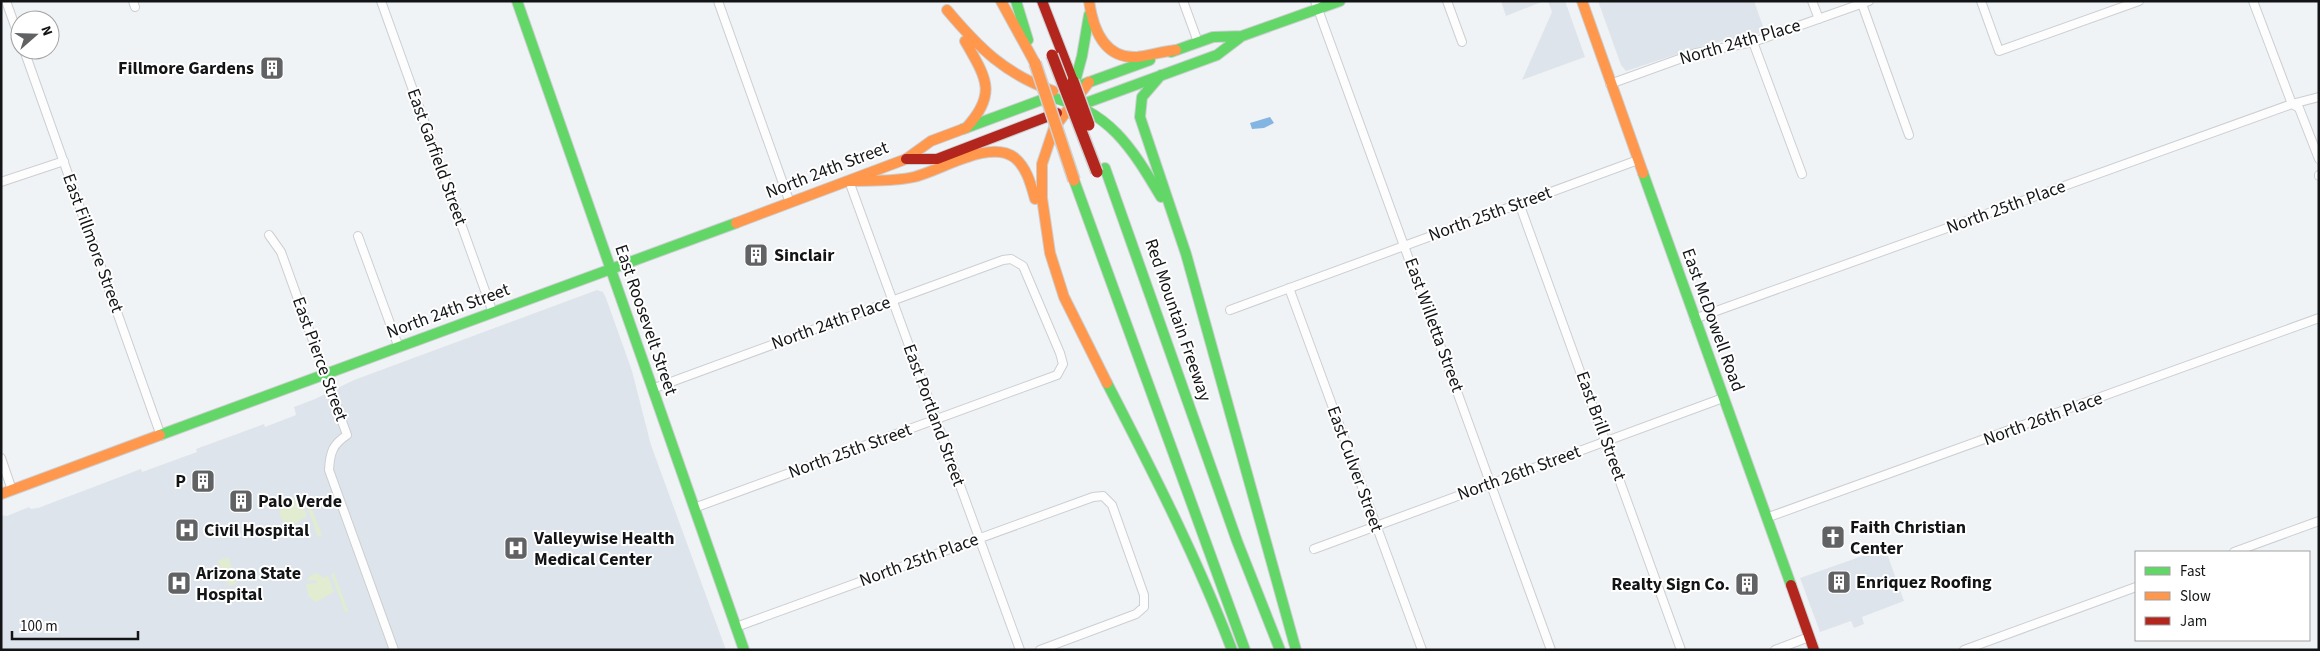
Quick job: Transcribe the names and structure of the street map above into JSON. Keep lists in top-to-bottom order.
{
  "streets": {
    "main road": [
      "North 24th Street",
      "East Roosevelt Street",
      "Red Mountain Freeway",
      "East McDowell Road"
    ],
    "street": [
      "North 24th Place",
      "East Garfield Street",
      "North 25th Place",
      "North 25th Street",
      "East Fillmore Street",
      "East Willetta Street",
      "East Pierce Street",
      "East Portland Street",
      "North 26th Place",
      "East Brill Street",
      "East Culver Street",
      "North 26th Street"
    ]
  },
  "crossings": [
    ["North 24th Place", "North 25th Street"],
    ["North 24th Place", "East Roosevelt Street"],
    ["North 24th Place", "East McDowell Road"],
    ["North 24th Place", "East Portland Street"],
    ["East Garfield Street", "North 24th Street"],
    ["North 24th Street", "East Fillmore Street"],
    ["North 24th Street", "East Roosevelt Street"],
    ["North 24th Street", "Red Mountain Freeway"],
    ["North 24th Street", "East Willetta Street"],
    ["North 24th Street", "East Pierce Street"],
    ["North 24th Street", "East Portland Street"],
    ["North 25th Place", "East Roosevelt Street"],
    ["North 25th Place", "East McDowell Road"],
    ["North 25th Place", "East Portland Street"],
    ["North 25th Street", "East Roosevelt Street"],
    ["North 25th Street", "East McDowell Road"],
    ["North 25th Street", "East Willetta Street"],
    ["North 25th Street", "East Portland Street"],
    ["North 25th Street", "East Brill Street"],
    ["North 25th Street", "East Culver Street"],
    ["East McDowell Road", "North 26th Place"],
    ["East McDowell Road", "North 26th Street"],
    ["East Willetta Street", "North 26th Street"],
    ["East Brill Street", "North 26th Street"],
    ["East Culver Street", "North 26th Street"]
  ],
  "places": {
    "building": [
      "Fillmore Gardens",
      "Sinclair",
      "P",
      "Palo Verde",
      "Enriquez Roofing",
      "Realty Sign Co."
    ],
    "hospital": ["Civil Hospital", "Valleywise Health Medical Center", "Arizona State Hospital"],
    "church": ["Faith Christian Center"]
  },
  "legend": ["Fast", "Slow", "Jam"],
  "scale_bar": "100 m",
  "north": "right"
}
